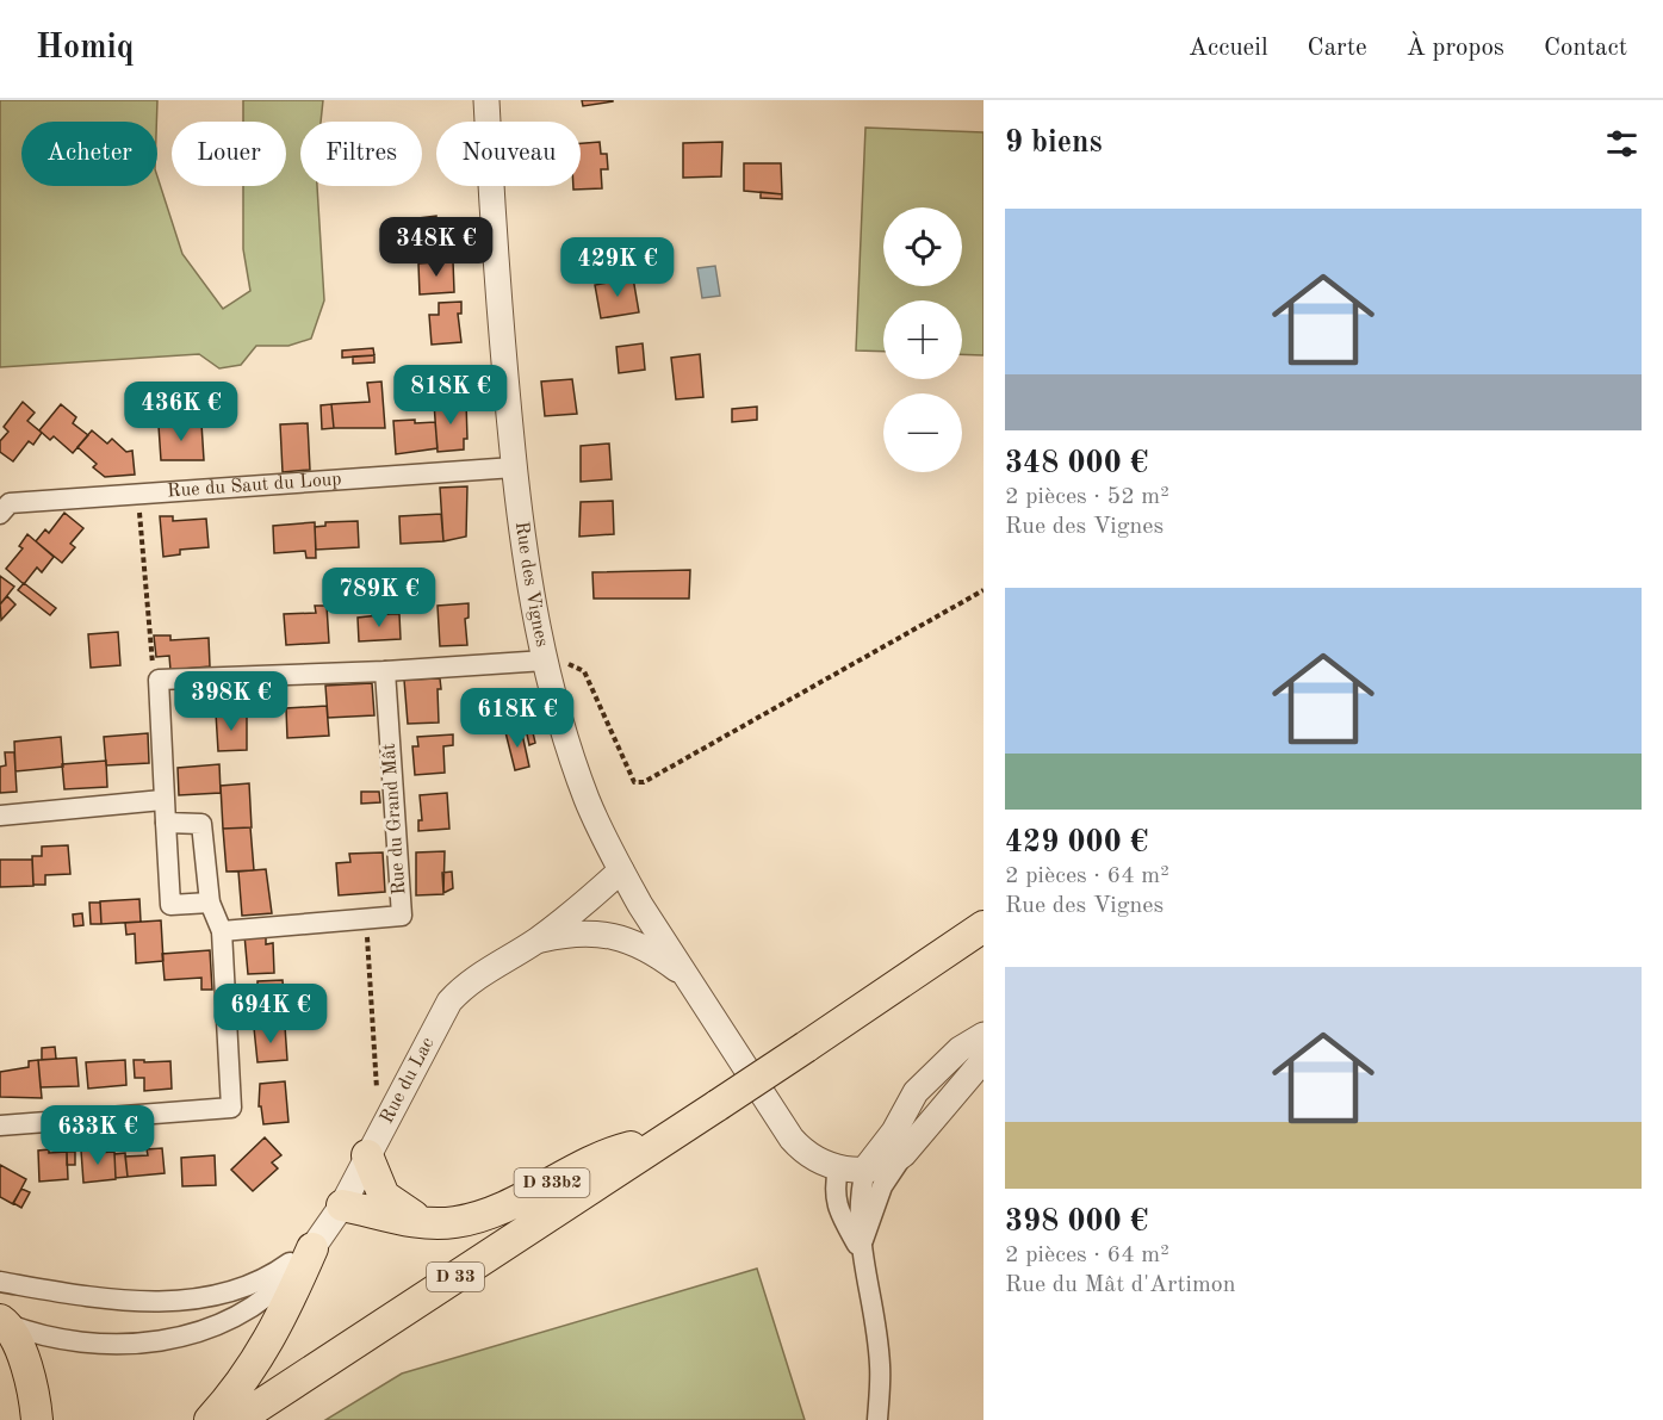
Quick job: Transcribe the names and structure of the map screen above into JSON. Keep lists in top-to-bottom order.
{
  "streets": {
    "main road": ["D 33b2", "D 33"],
    "street": [
      "Rue du Saut du Loup",
      "Rue des Vignes",
      "Rue du Grand Mât",
      "Rue du Lac"
    ]
  },
  "crossings": [
    ["Rue du Saut du Loup", "Rue des Vignes"],
    ["Rue des Vignes", "Rue du Lac"],
    ["Rue du Lac", "D 33b2"],
    ["D 33b2", "D 33"]
  ],
  "page": {
    "header": "Homiq",
    "nav": [
      "Accueil",
      "Carte",
      "À propos",
      "Contact"
    ],
    "heading": "9 biens",
    "chip": [
      "Acheter",
      "Louer",
      "Filtres",
      "Nouveau"
    ],
    "list": [
      {
        "name": "348 000 €",
        "note": "2 pièces · 52 m² · Rue des Vignes"
      },
      {
        "name": "429 000 €",
        "note": "2 pièces · 64 m² · Rue des Vignes"
      },
      {
        "name": "398 000 €",
        "note": "2 pièces · 64 m² · Rue du Mât d'Artimon"
      }
    ],
    "map_buttons": ["+", "−"],
    "price": [
      "348K €",
      "429K €",
      "818K €",
      "436K €",
      "789K €",
      "398K €",
      "618K €",
      "694K €",
      "633K €"
    ]
  }
}
